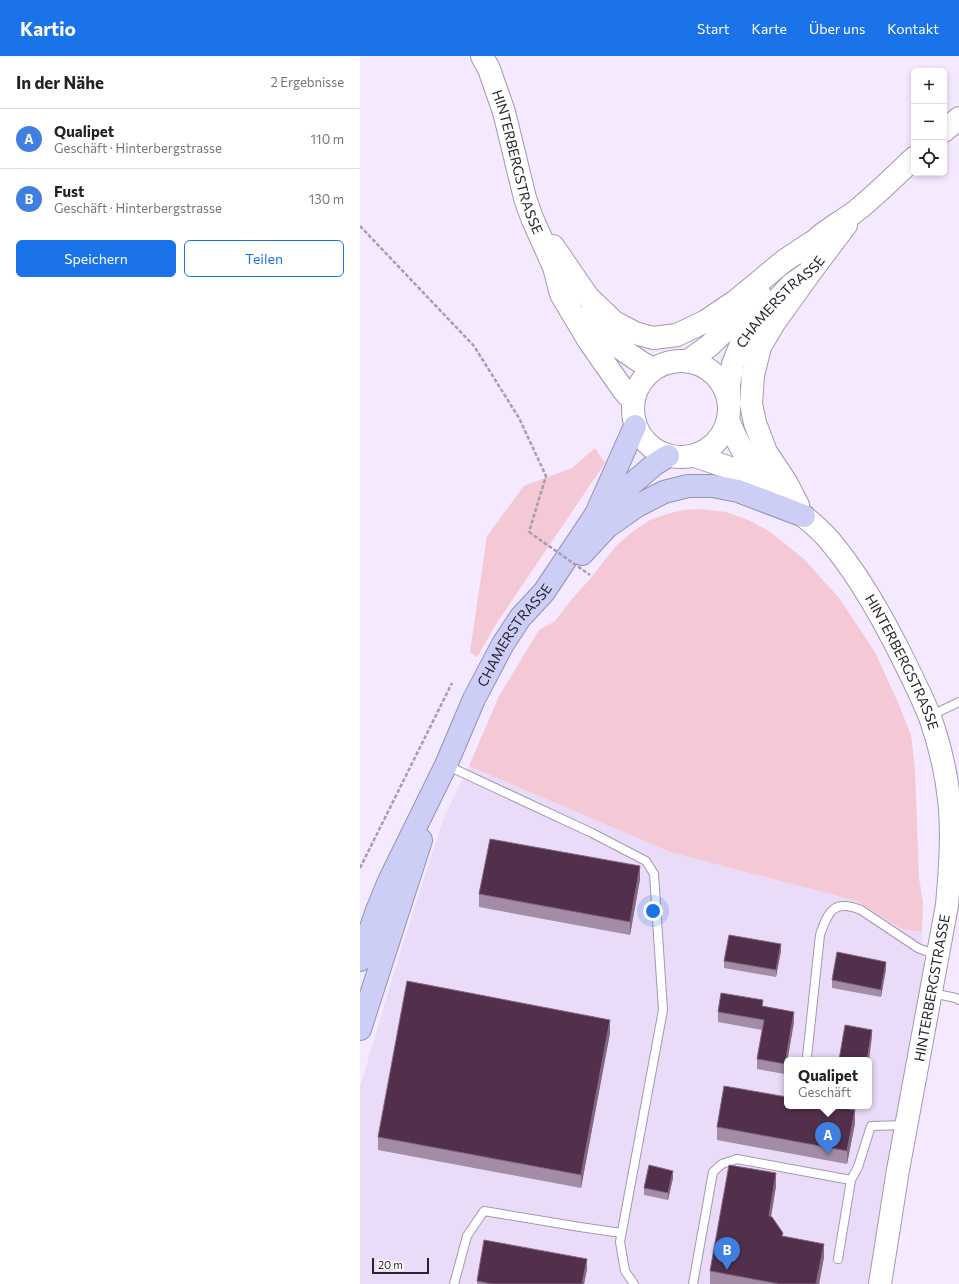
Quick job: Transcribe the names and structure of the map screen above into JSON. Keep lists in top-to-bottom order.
{
  "streets": {
    "highway": ["CHAMERSTRASSE"],
    "street": ["HINTERBERGSTRASSE"]
  },
  "crossings": [
    ["HINTERBERGSTRASSE", "CHAMERSTRASSE"]
  ],
  "scale_bar": "20 m",
  "page": {
    "header": "Kartio",
    "nav": [
      "Start",
      "Karte",
      "Über uns",
      "Kontakt"
    ],
    "heading": ["In der Nähe", "2 Ergebnisse"],
    "map_buttons": ["+", "−"],
    "list": [
      {
        "mark": "A",
        "name": "Qualipet",
        "note": "Geschäft · Hinterbergstrasse",
        "value": "110 m"
      },
      {
        "mark": "B",
        "name": "Fust",
        "note": "Geschäft · Hinterbergstrasse",
        "value": "130 m"
      }
    ],
    "buttons": ["Speichern", "Teilen"],
    "popup": ["Qualipet", "Geschäft"],
    "pins": ["A", "B"],
    "scale": "20 m"
  }
}
